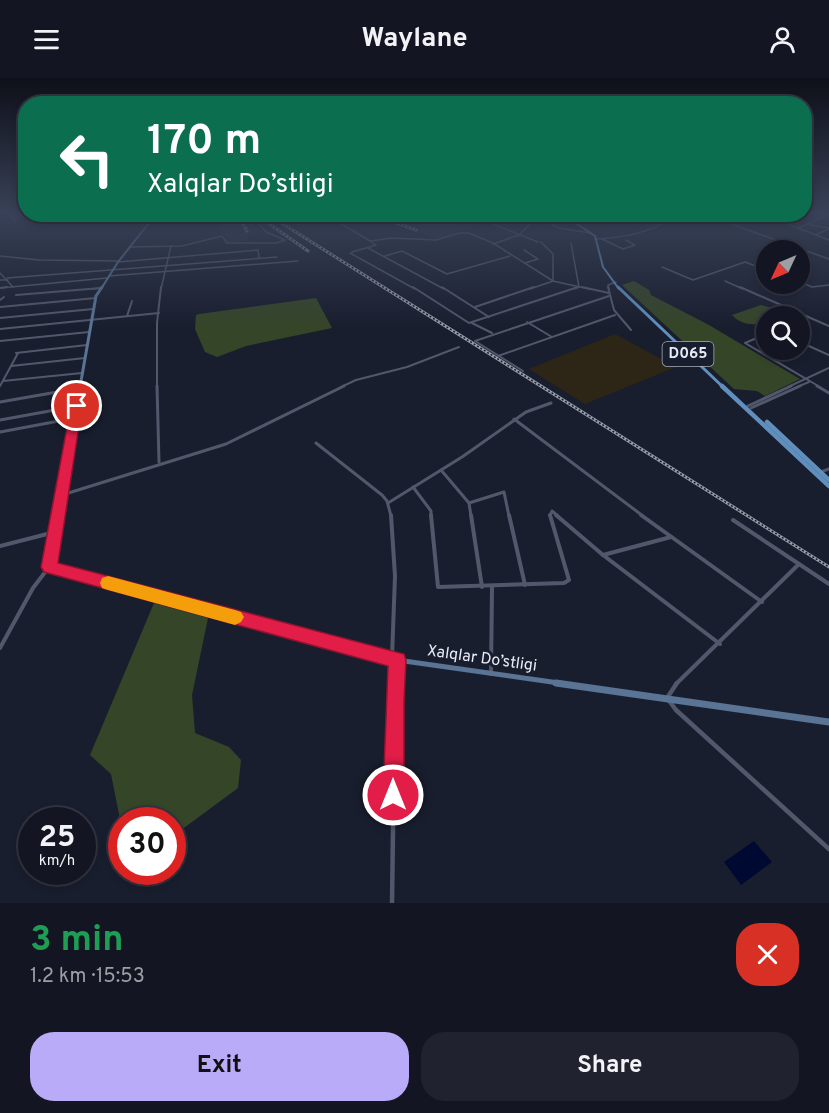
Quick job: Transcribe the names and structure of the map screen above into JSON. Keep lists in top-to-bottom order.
{
  "streets": {
    "main road": ["D065", "Xalqlar Do’stligi"]
  },
  "north": "bottom left",
  "page": {
    "header": "Waylane",
    "turn": ["170 m", "Xalqlar Do’stligi"],
    "speed": "25 km/h",
    "limit": "30",
    "heading": ["3 min", "1.2 km · 15:53"],
    "buttons": ["Exit", "Share"]
  }
}
